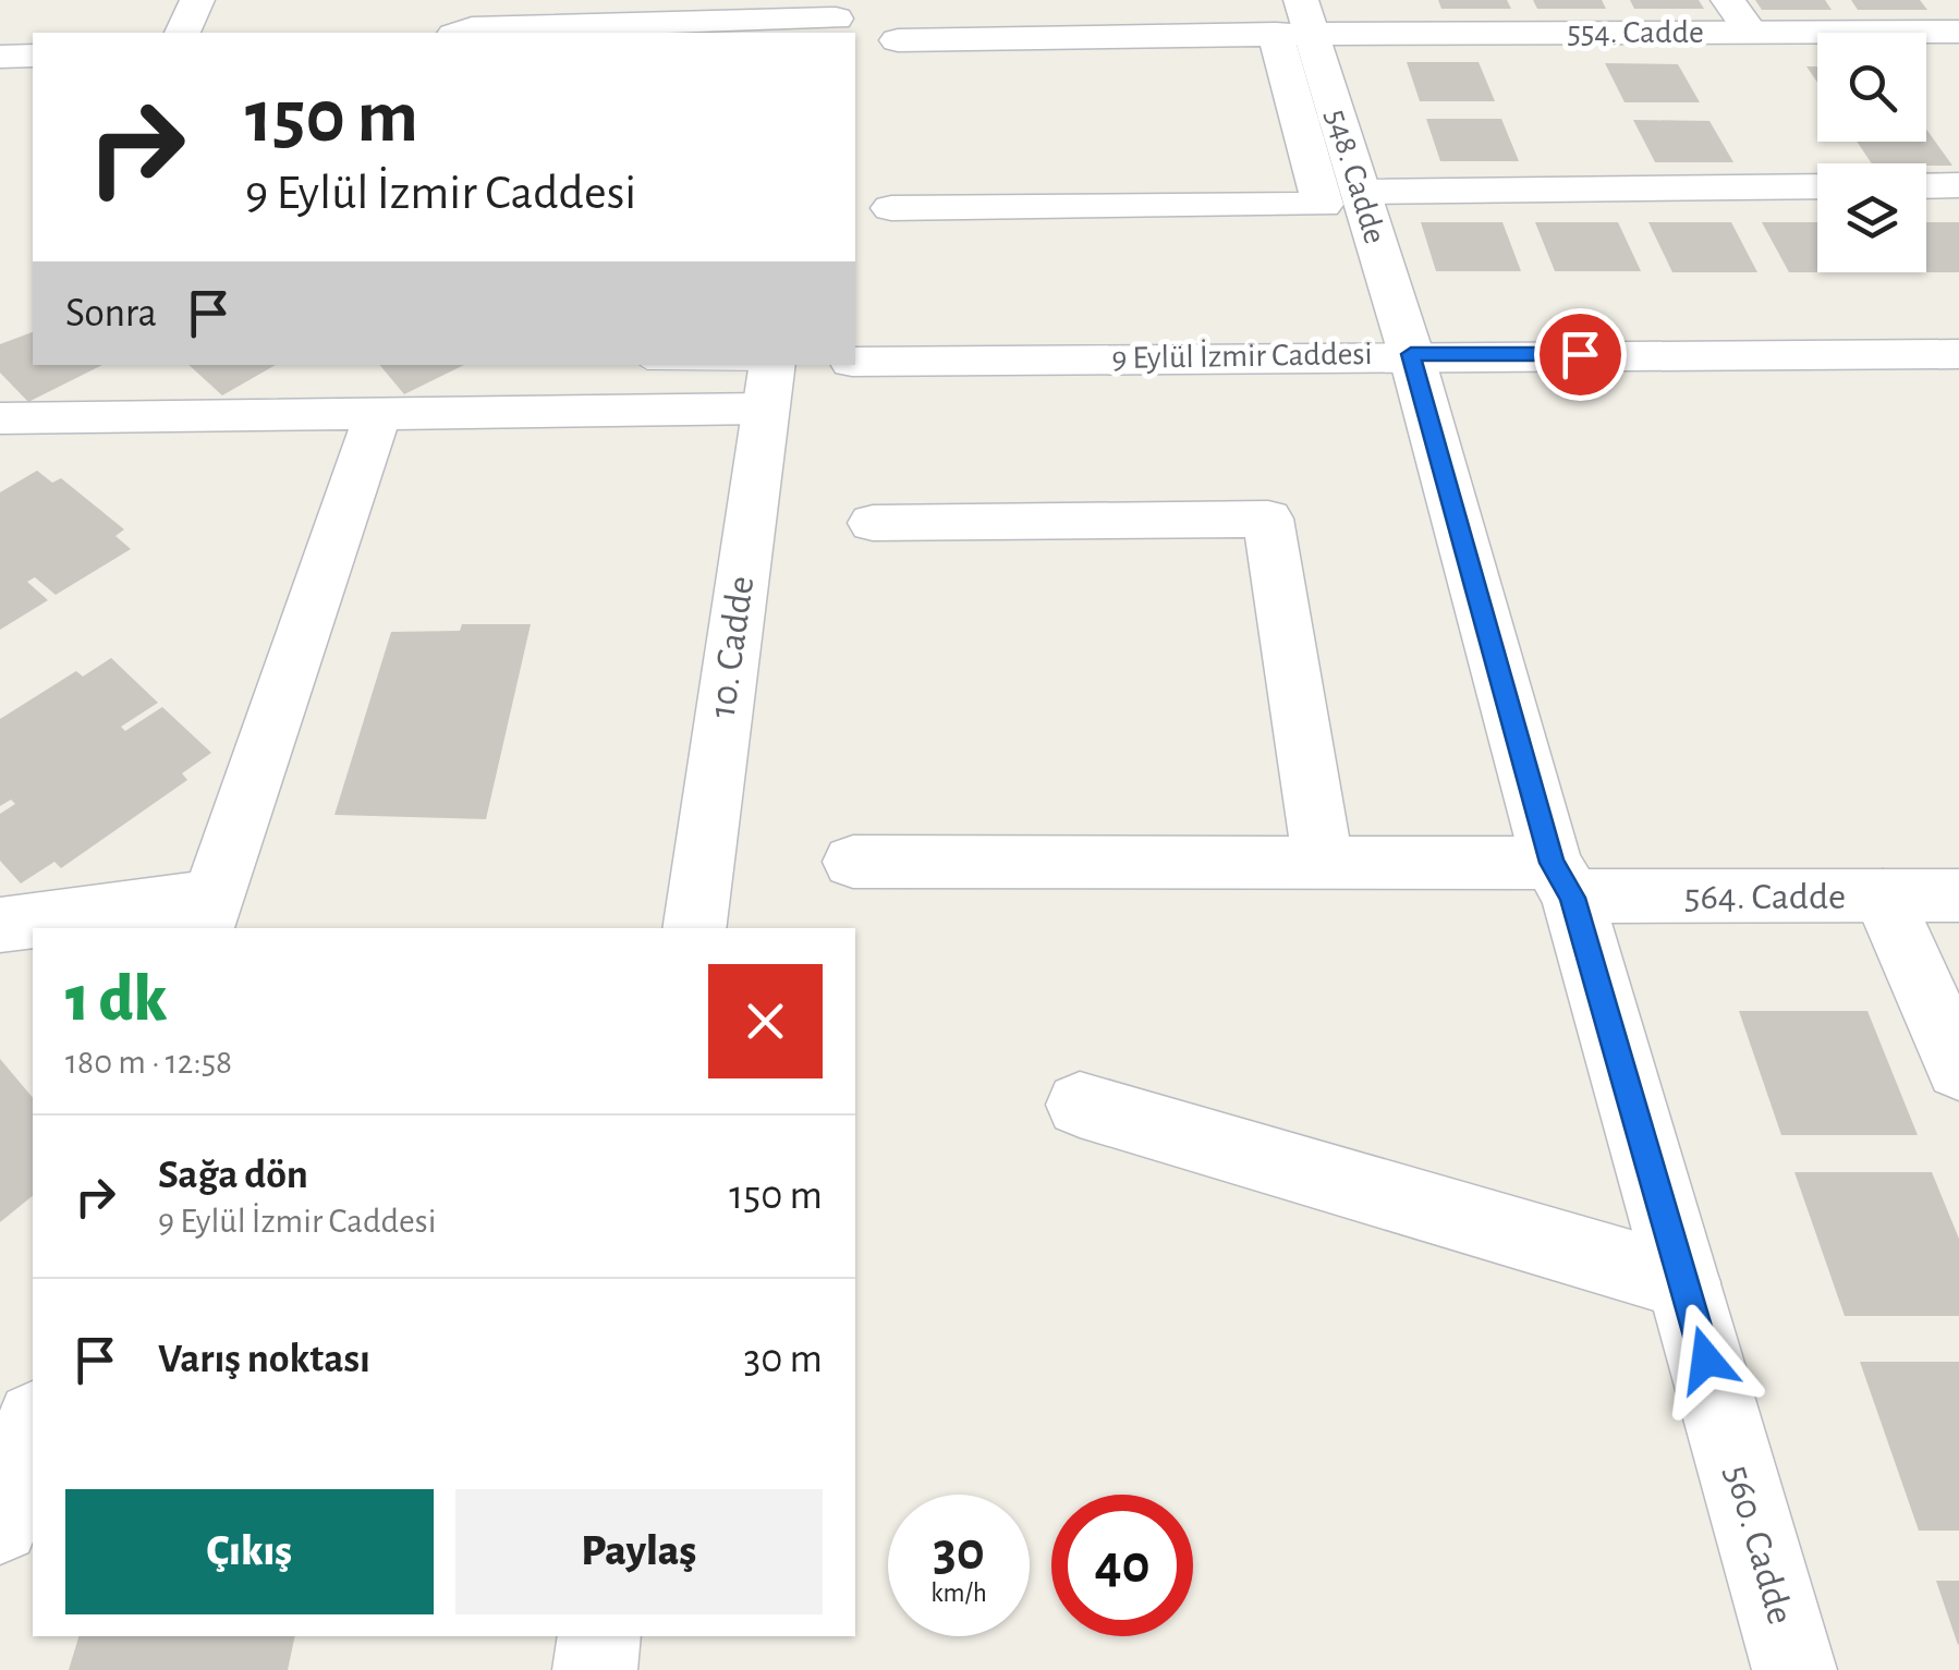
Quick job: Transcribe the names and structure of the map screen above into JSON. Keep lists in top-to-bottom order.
{
  "streets": {
    "street": [
      "554. Cadde",
      "548. Cadde",
      "9 Eylül İzmir Caddesi",
      "10. Cadde",
      "564. Cadde",
      "560. Cadde"
    ]
  },
  "crossings": [
    ["554. Cadde", "548. Cadde"],
    ["548. Cadde", "9 Eylül İzmir Caddesi"],
    ["548. Cadde", "560. Cadde"],
    ["9 Eylül İzmir Caddesi", "560. Cadde"],
    ["564. Cadde", "560. Cadde"]
  ],
  "page": {
    "turn": ["150 m", "9 Eylül İzmir Caddesi"],
    "then": "Sonra",
    "heading": ["1 dk", "180 m · 12:58"],
    "list": [
      {
        "name": "Sağa dön",
        "note": "9 Eylül İzmir Caddesi",
        "value": "150 m"
      },
      {
        "name": "Varış noktası",
        "value": "30 m"
      }
    ],
    "buttons": ["Çıkış", "Paylaş"],
    "speed": "30 km/h",
    "limit": "40"
  }
}
